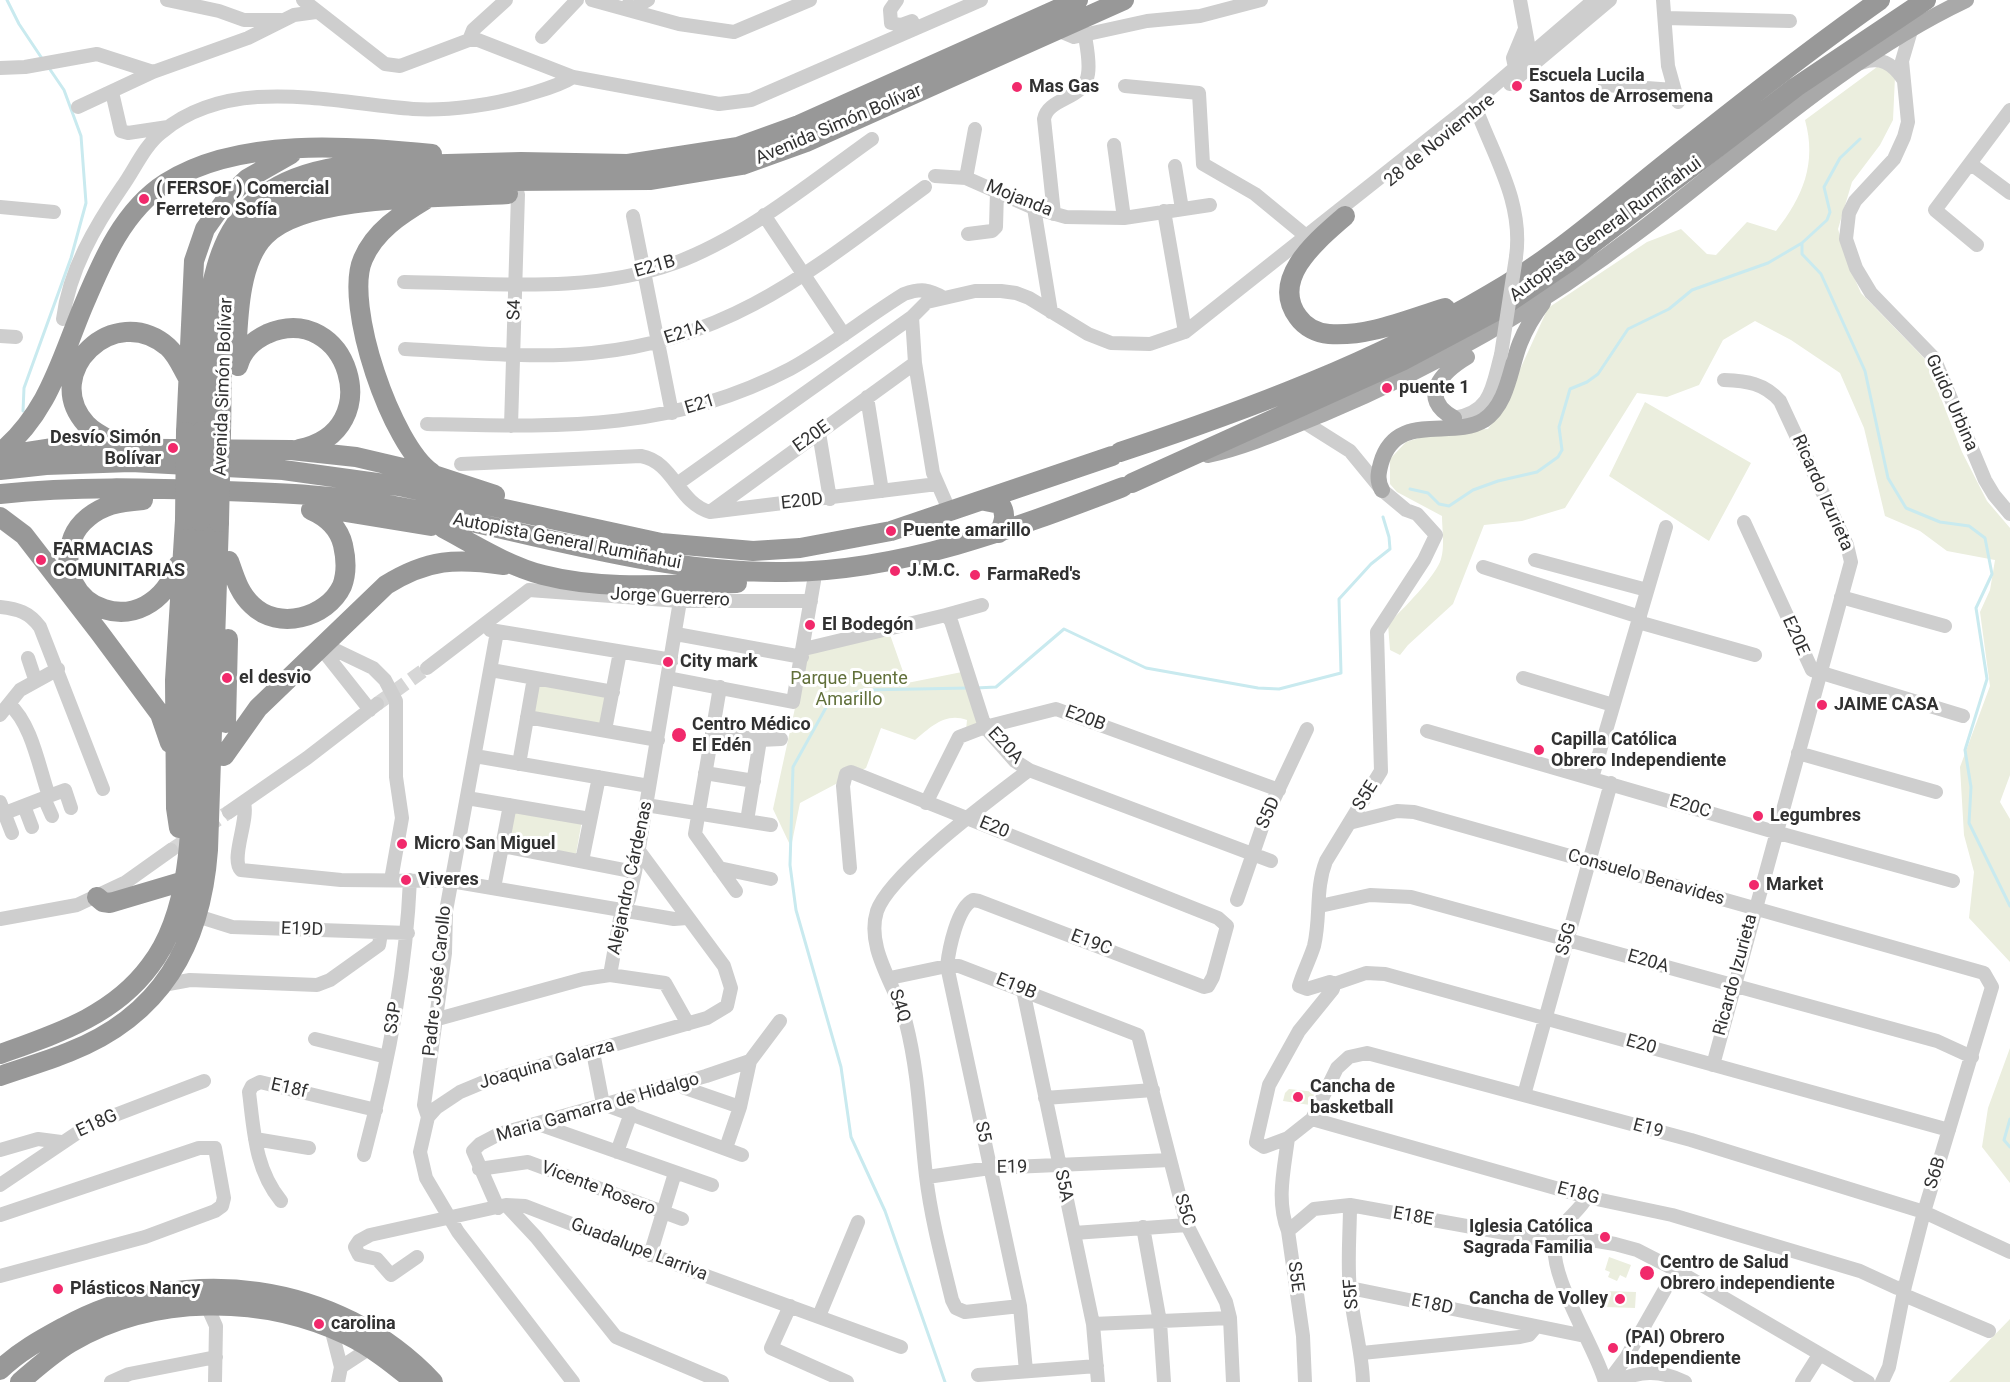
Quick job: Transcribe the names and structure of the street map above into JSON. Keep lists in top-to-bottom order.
{
  "streets": {
    "highway": ["Avenida Simón Bolívar", "Autopista General Rumiñahui"],
    "street": [
      "28 de Noviembre",
      "Mojanda",
      "E21B",
      "S4",
      "E21A",
      "Guido Urbina",
      "E21",
      "E20E",
      "Ricardo Izurieta",
      "E20D",
      "Jorge Guerrero",
      "E20B",
      "E20A",
      "S5E",
      "E20C",
      "S5D",
      "E20",
      "Alejandro Cárdenas",
      "Consuelo Benavides",
      "E19D",
      "S5G",
      "E19C",
      "Padre José Carollo",
      "E19B",
      "S4Q",
      "S3P",
      "Joaquina Galarza",
      "E18f",
      "Maria Gamarra de Hidalgo",
      "E18G",
      "E19",
      "S5",
      "S6B",
      "S5A",
      "Vicente Rosero",
      "S5C",
      "E18E",
      "Guadalupe Larriva",
      "S5F",
      "E18D"
    ]
  },
  "crossings": [
    ["E21B", "S4"],
    ["S4", "E21A"],
    ["S4", "E21"],
    ["E20E", "Ricardo Izurieta"],
    ["E20E", "E20D"],
    ["Ricardo Izurieta", "E20A"],
    ["Ricardo Izurieta", "E20C"],
    ["Ricardo Izurieta", "E20"],
    ["Ricardo Izurieta", "Consuelo Benavides"],
    ["Jorge Guerrero", "Alejandro Cárdenas"],
    ["E20B", "E20A"],
    ["E20B", "S5D"],
    ["E20B", "E20"],
    ["E20A", "S5E"],
    ["E20A", "S5D"],
    ["E20A", "S5G"],
    ["E20A", "S4Q"],
    ["E20A", "S6B"],
    ["S5E", "E20"],
    ["S5E", "Consuelo Benavides"],
    ["S5E", "E18E"],
    ["E20C", "S5G"],
    ["E20", "S5G"],
    ["E20", "E19C"],
    ["E20", "S4Q"],
    ["E20", "S6B"],
    ["Alejandro Cárdenas", "Padre José Carollo"],
    ["Alejandro Cárdenas", "Joaquina Galarza"],
    ["Consuelo Benavides", "S5G"],
    ["Consuelo Benavides", "S6B"],
    ["E19D", "S3P"],
    ["S5G", "E19"],
    ["E19C", "S5"],
    ["Padre José Carollo", "Joaquina Galarza"],
    ["E19B", "S4Q"],
    ["E19B", "S5"],
    ["E19B", "S5A"],
    ["E19B", "S5C"],
    ["S4Q", "E19"],
    ["S4Q", "S5"],
    ["S3P", "E18f"],
    ["Maria Gamarra de Hidalgo", "Vicente Rosero"],
    ["E18G", "E19"],
    ["E18G", "S6B"],
    ["E19", "S5"],
    ["E19", "S6B"],
    ["E19", "S5A"],
    ["E19", "S5C"],
    ["E18E", "S5F"],
    ["S5F", "E18D"]
  ],
  "parks": ["Parque Puente Amarillo"],
  "places": [
    "Escuela Lucila Santos de Arrosemena",
    "Mas Gas",
    "( FERSOF ) Comercial Ferretero Sofía",
    "puente 1",
    "Desvío Simón Bolívar",
    "Puente amarillo",
    "FARMACIAS COMUNITARIAS",
    "J.M.C.",
    "FarmaRed's",
    "El Bodegón",
    "City mark",
    "el desvio",
    "JAIME CASA",
    "Centro Médico El Edén",
    "Capilla Católica Obrero Independiente",
    "Legumbres",
    "Micro San Miguel",
    "Viveres",
    "Market",
    "Cancha de basketball",
    "Iglesia Católica Sagrada Familia",
    "Centro de Salud Obrero independiente",
    "Plásticos Nancy",
    "Cancha de Volley",
    "carolina",
    "(PAI) Obrero Independiente"
  ]
}
